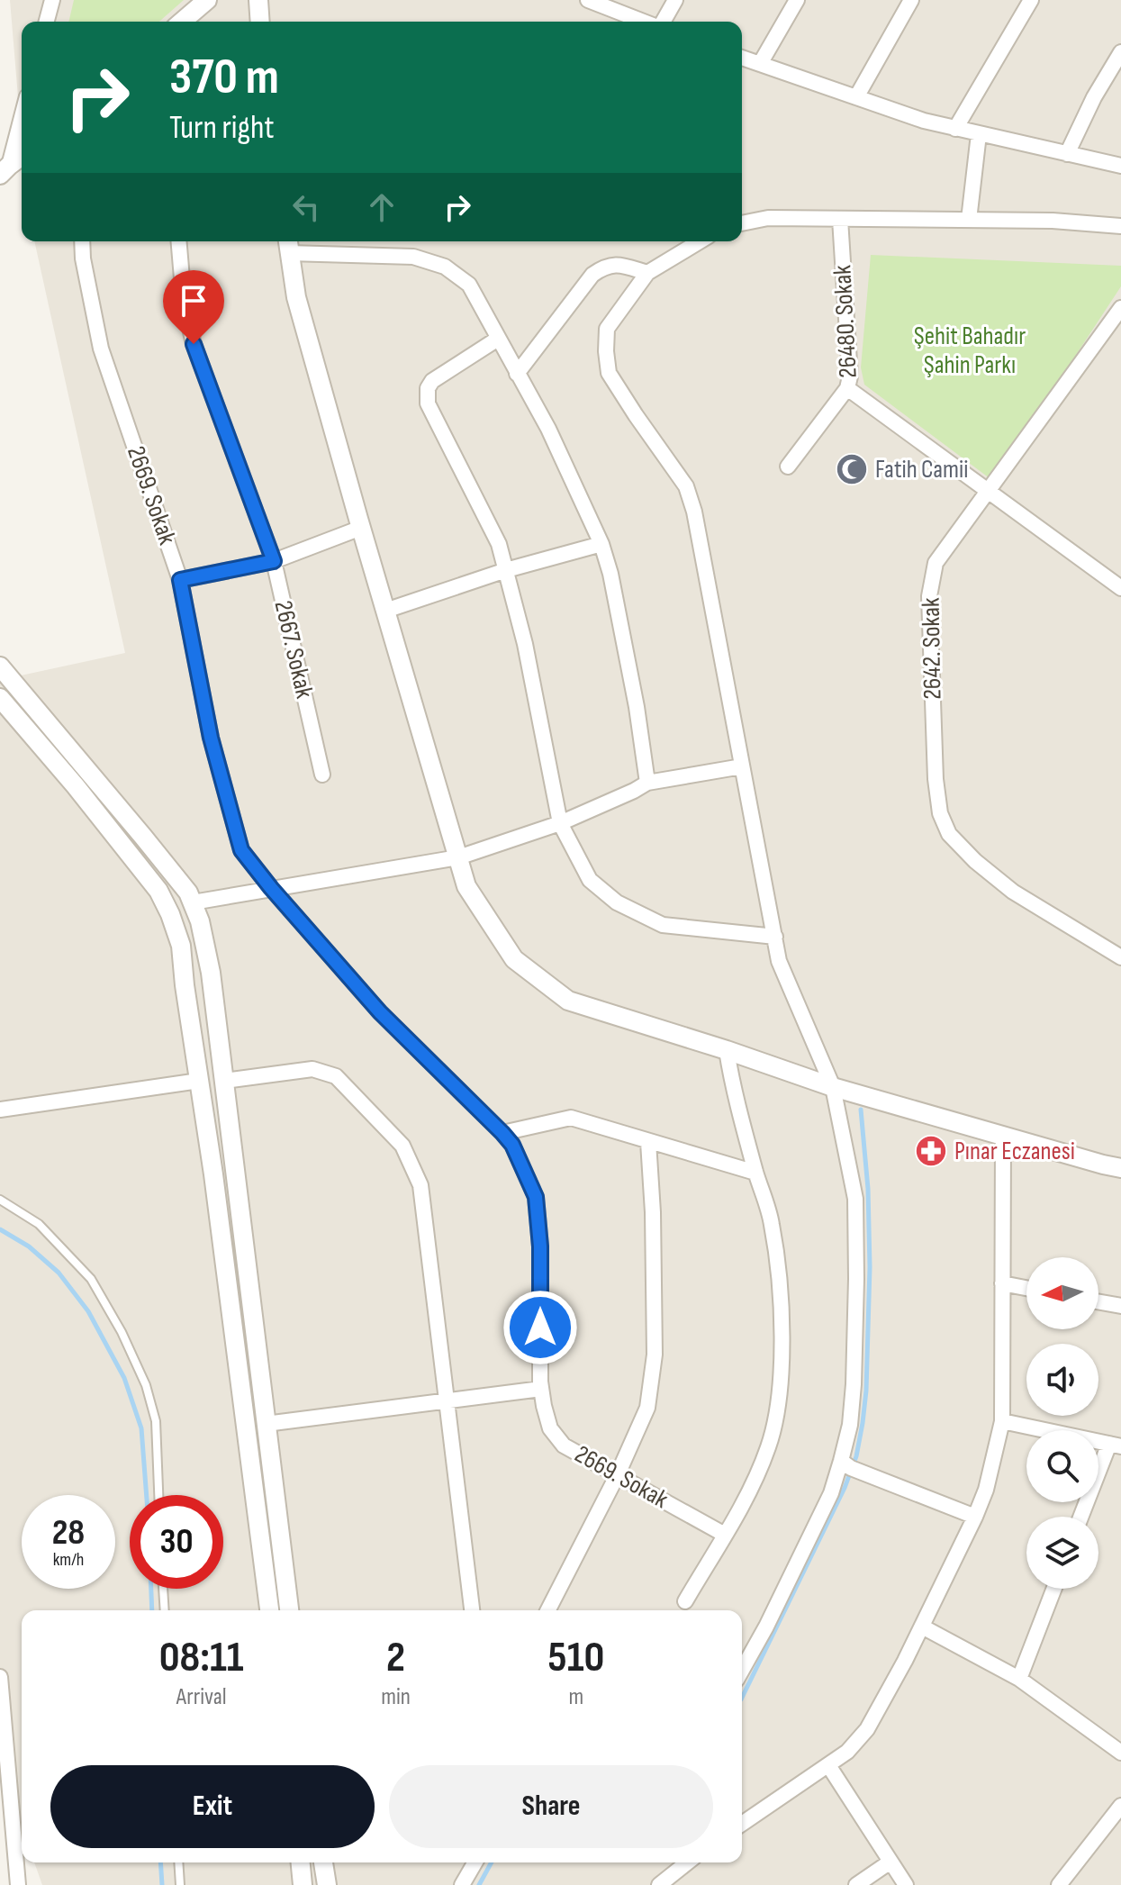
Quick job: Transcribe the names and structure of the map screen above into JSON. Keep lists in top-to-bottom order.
{
  "streets": {
    "street": [
      "26480. Sokak",
      "2669. Sokak",
      "2642. Sokak",
      "2667. Sokak"
    ]
  },
  "crossings": [
    ["26480. Sokak", "2642. Sokak"]
  ],
  "parks": ["Şehit Bahadır Şahin Parkı"],
  "places": {
    "mosque": ["Fatih Camii"],
    "pharmacy": ["Pınar Eczanesi"]
  },
  "north": "left",
  "page": {
    "turn": ["370 m", "Turn right"],
    "speed": "28 km/h",
    "limit": "30",
    "eta": [
      "08:11",
      "Arrival",
      "2",
      "min",
      "510",
      "m"
    ],
    "buttons": ["Exit", "Share"]
  }
}
